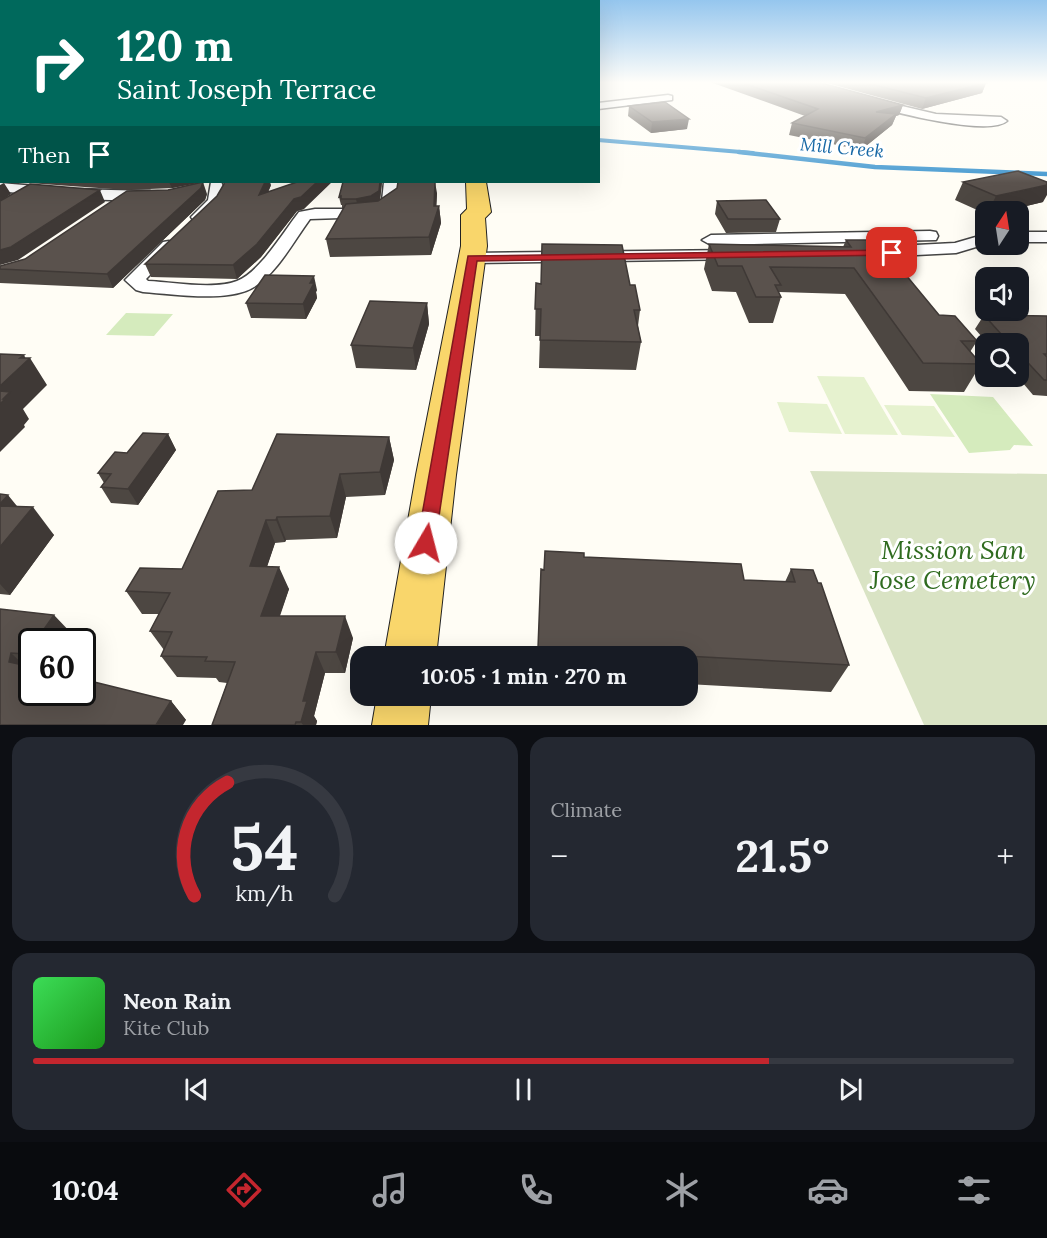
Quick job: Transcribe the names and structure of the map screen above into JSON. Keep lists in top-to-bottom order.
{
  "water": ["Mill Creek"],
  "parks": ["Mission San Jose Cemetery"],
  "north": "top",
  "page": {
    "turn": ["120 m", "Saint Joseph Terrace"],
    "then": "Then",
    "limit": "60",
    "trip": "10:05 · 1 min · 270 m",
    "tile": "Climate",
    "heat": ["−", "21.5°", "+"],
    "song": ["Neon Rain", "Kite Club"],
    "tabs": "10:04",
    "gauge": ["54", "km/h"]
  }
}
